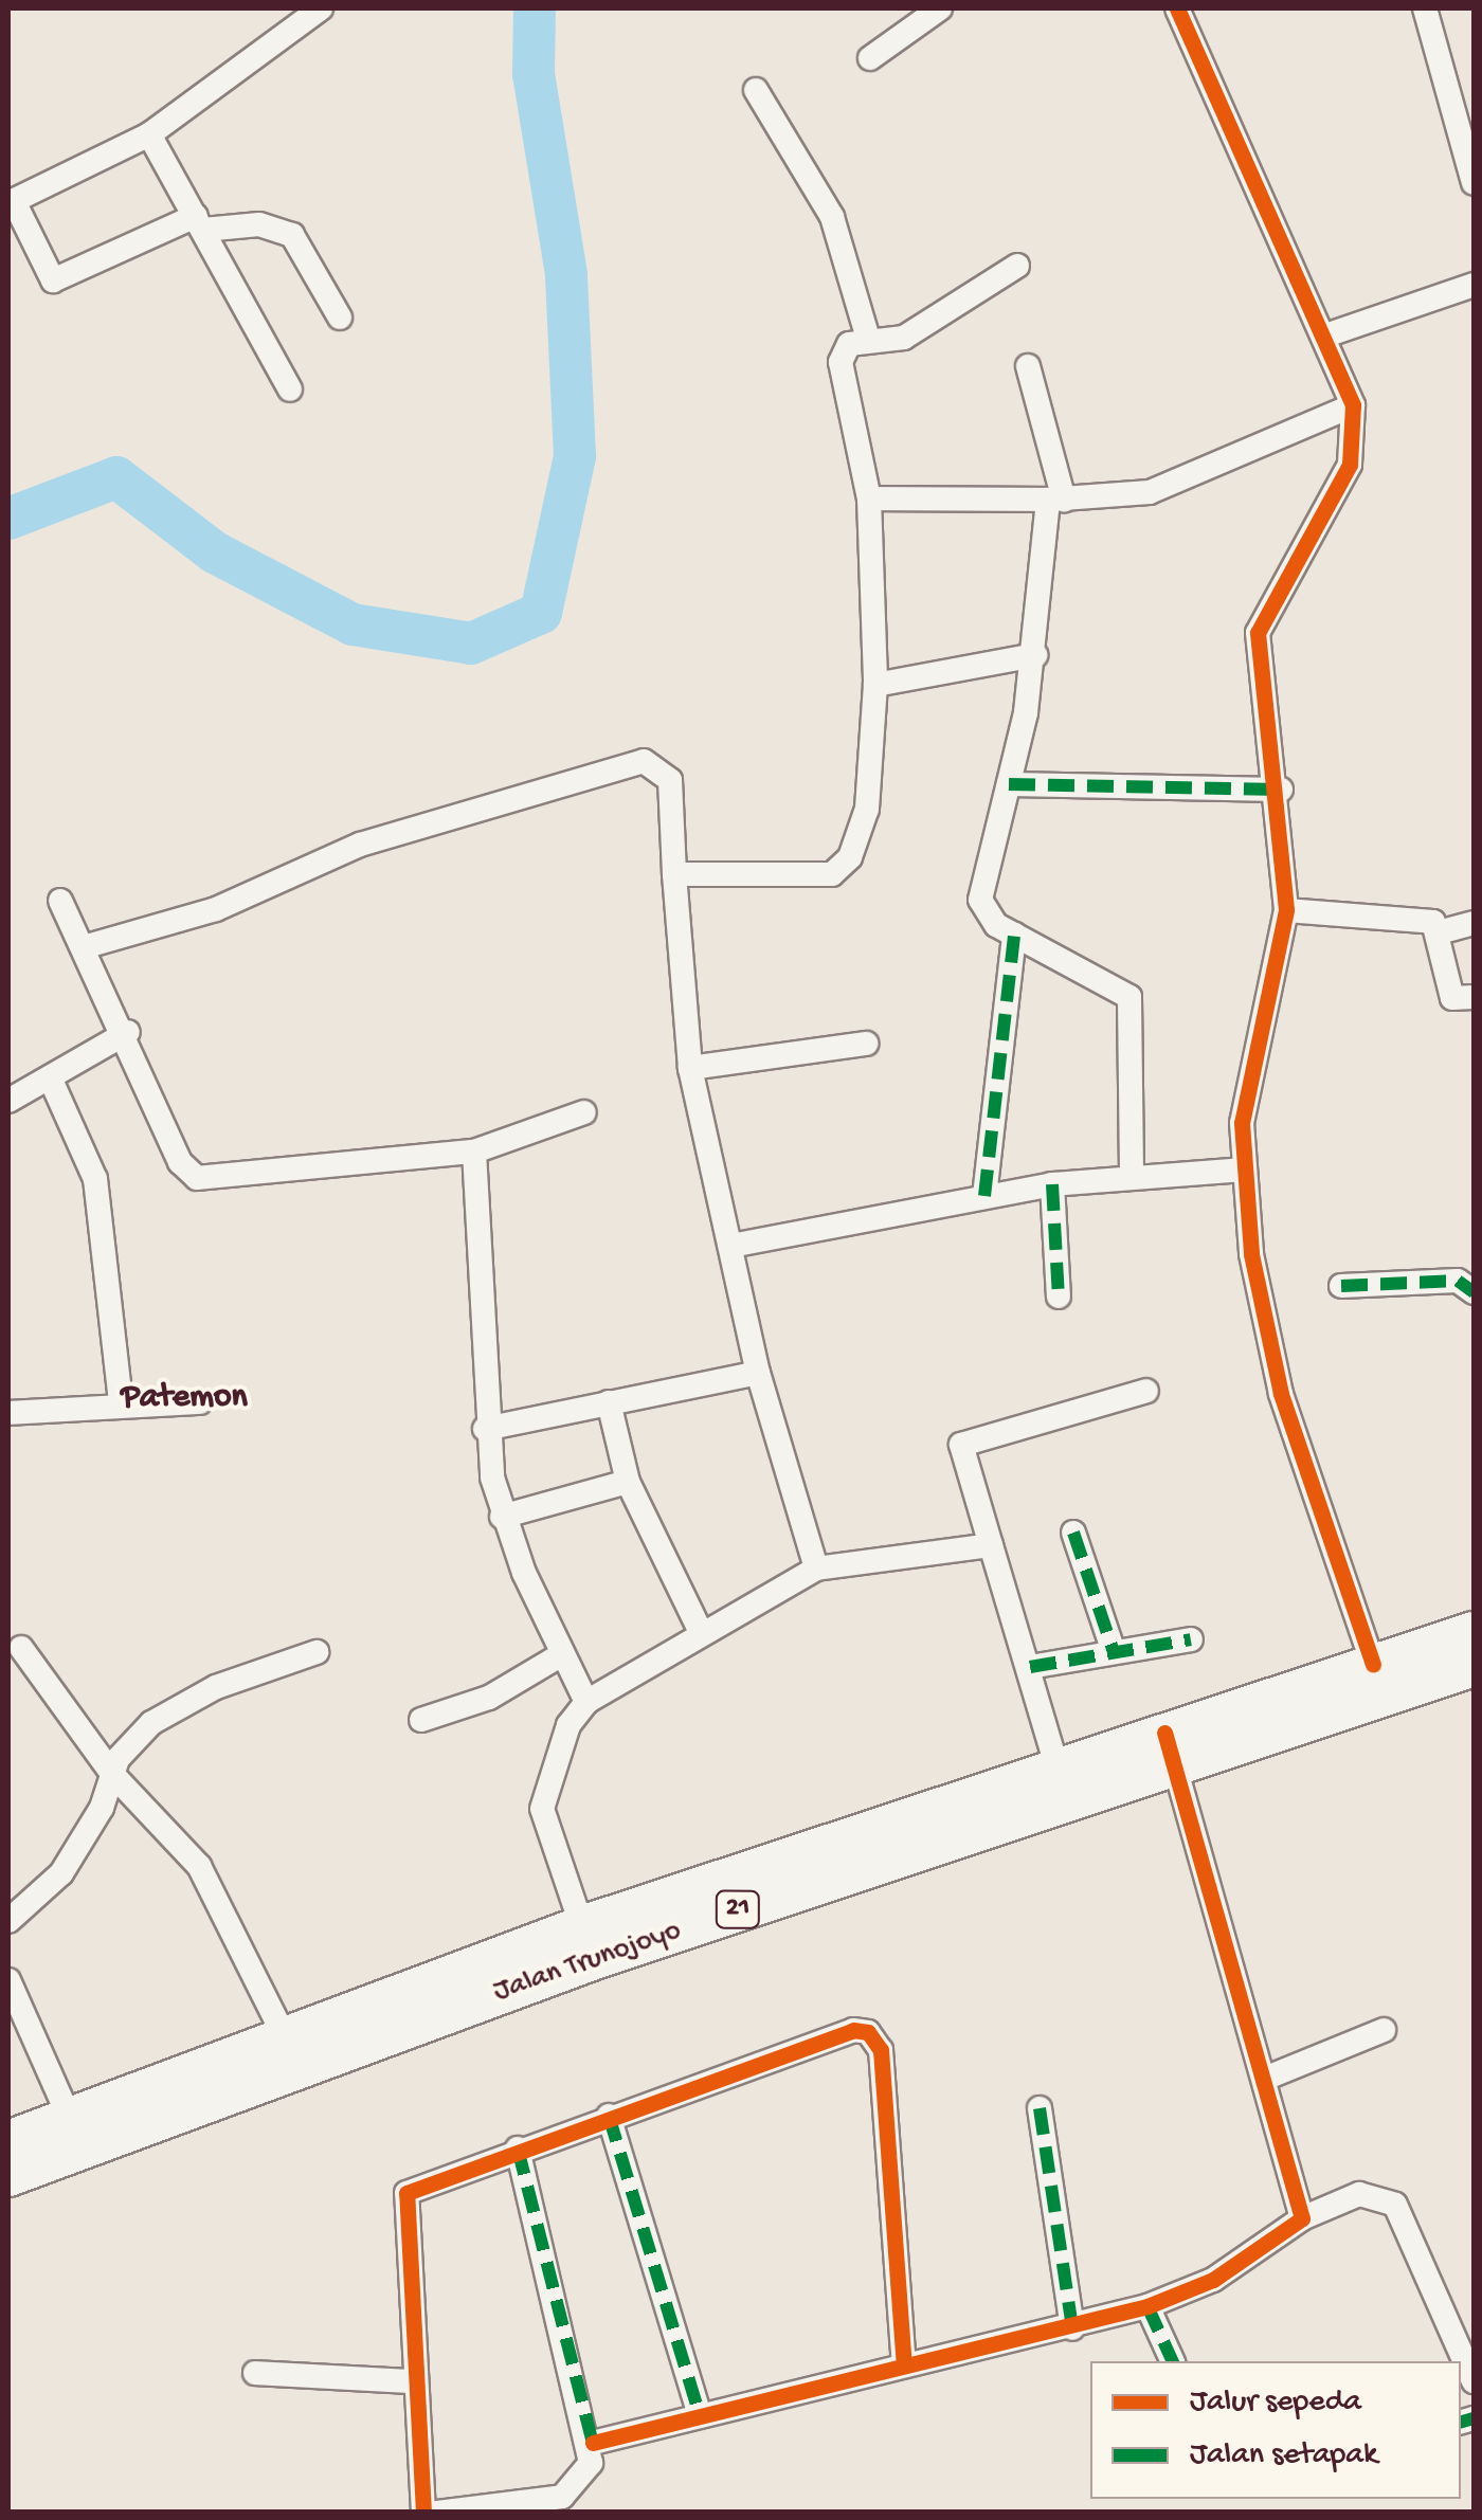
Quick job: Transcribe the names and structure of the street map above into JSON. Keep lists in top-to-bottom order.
{
  "streets": {
    "highway": ["21", "Jalan Trunojoyo"]
  },
  "districts": ["Patemon"],
  "legend": ["Jalur sepeda", "Jalan setapak"]
}
